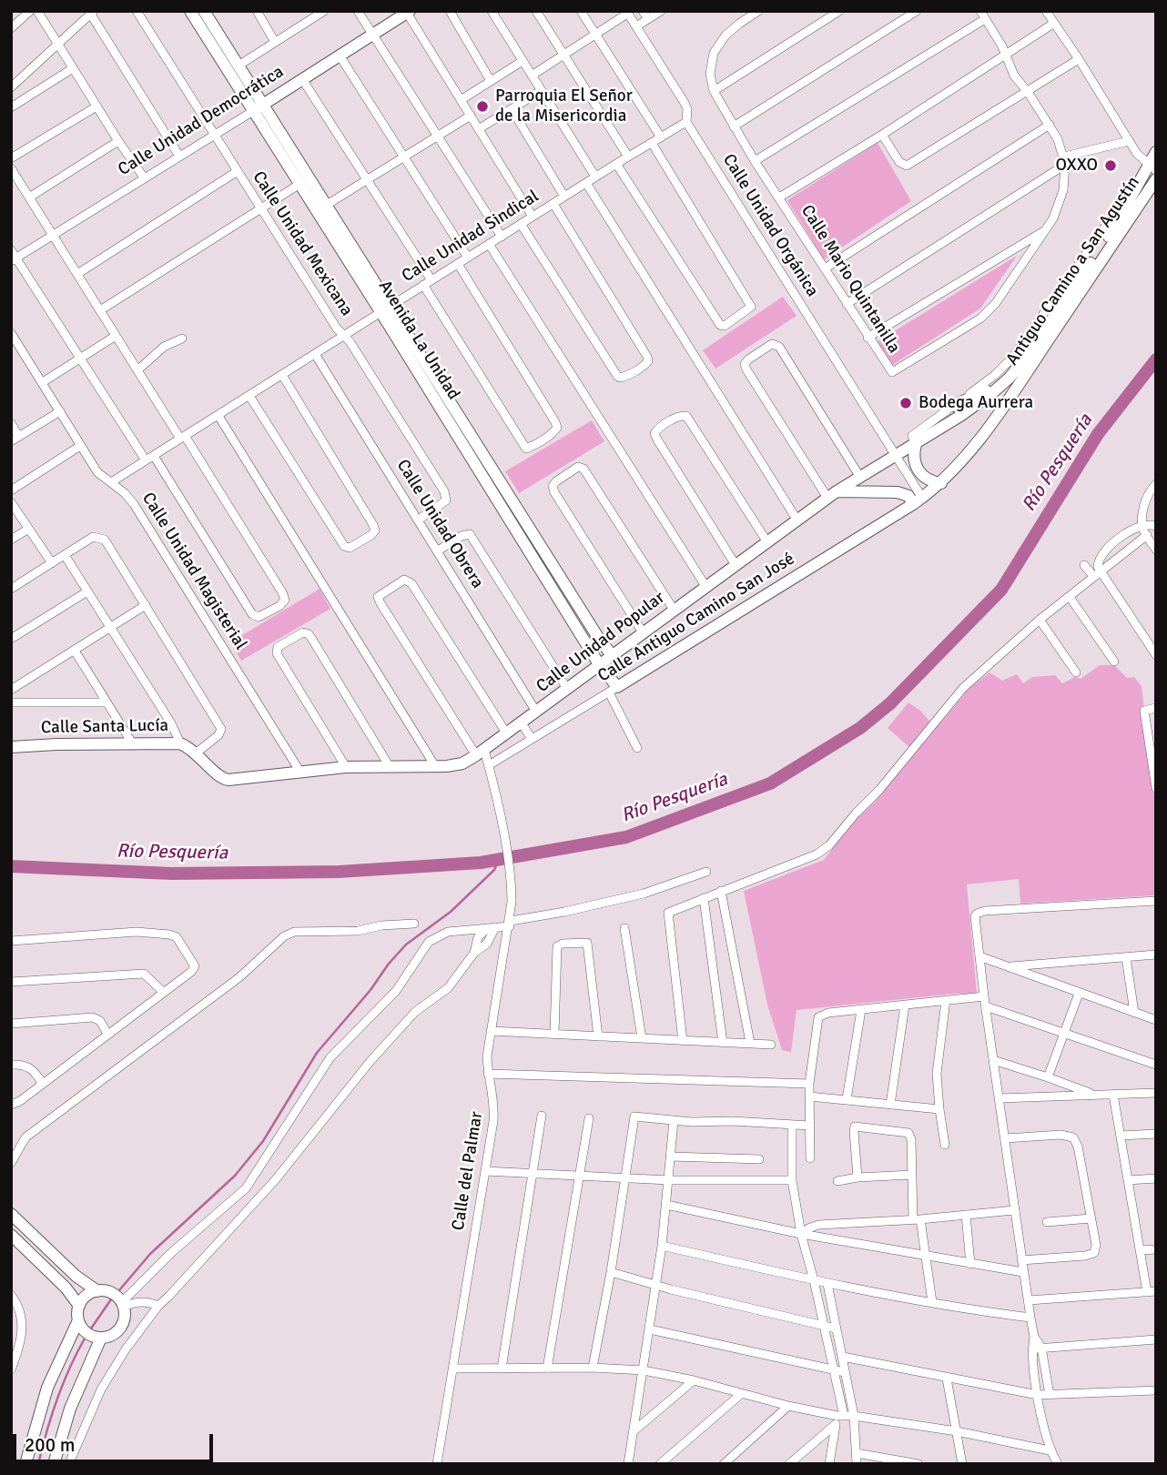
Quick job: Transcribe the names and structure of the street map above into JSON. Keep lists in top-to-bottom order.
{
  "streets": {
    "street": [
      "Calle Unidad Democrática",
      "Calle Unidad Orgánica",
      "Calle Unidad Sindical",
      "Calle Unidad Mexicana",
      "Antiguo Camino a San Agustín",
      "Calle Mario Quintanilla",
      "Avenida La Unidad",
      "Calle Unidad Obrera",
      "Calle Unidad Magisterial",
      "Calle Antiguo Camino San José",
      "Calle Unidad Popular",
      "Calle Santa Lucía",
      "Calle del Palmar"
    ]
  },
  "crossings": [
    ["Calle Unidad Democrática", "Calle Unidad Mexicana"],
    ["Calle Unidad Democrática", "Avenida La Unidad"],
    ["Calle Unidad Orgánica", "Calle Unidad Sindical"],
    ["Calle Unidad Orgánica", "Antiguo Camino a San Agustín"],
    ["Calle Unidad Orgánica", "Calle Antiguo Camino San José"],
    ["Calle Unidad Orgánica", "Calle Unidad Popular"],
    ["Calle Unidad Sindical", "Calle Unidad Mexicana"],
    ["Calle Unidad Sindical", "Avenida La Unidad"],
    ["Calle Unidad Sindical", "Calle Unidad Obrera"],
    ["Calle Unidad Sindical", "Calle Unidad Magisterial"],
    ["Calle Unidad Mexicana", "Calle Unidad Obrera"],
    ["Antiguo Camino a San Agustín", "Calle Antiguo Camino San José"],
    ["Antiguo Camino a San Agustín", "Calle Unidad Popular"],
    ["Avenida La Unidad", "Calle Antiguo Camino San José"],
    ["Avenida La Unidad", "Calle Unidad Popular"],
    ["Calle Unidad Obrera", "Calle Unidad Popular"],
    ["Calle Unidad Magisterial", "Calle Unidad Popular"],
    ["Calle Unidad Magisterial", "Calle Santa Lucía"],
    ["Calle Antiguo Camino San José", "Calle del Palmar"],
    ["Calle Unidad Popular", "Calle Santa Lucía"],
    ["Calle Unidad Popular", "Calle del Palmar"]
  ],
  "water": ["Río Pesquería"],
  "places": ["Parroquia El Señor de la Misericordia", "OXXO", "Bodega Aurrera"],
  "scale_bar": "200 m"
}
